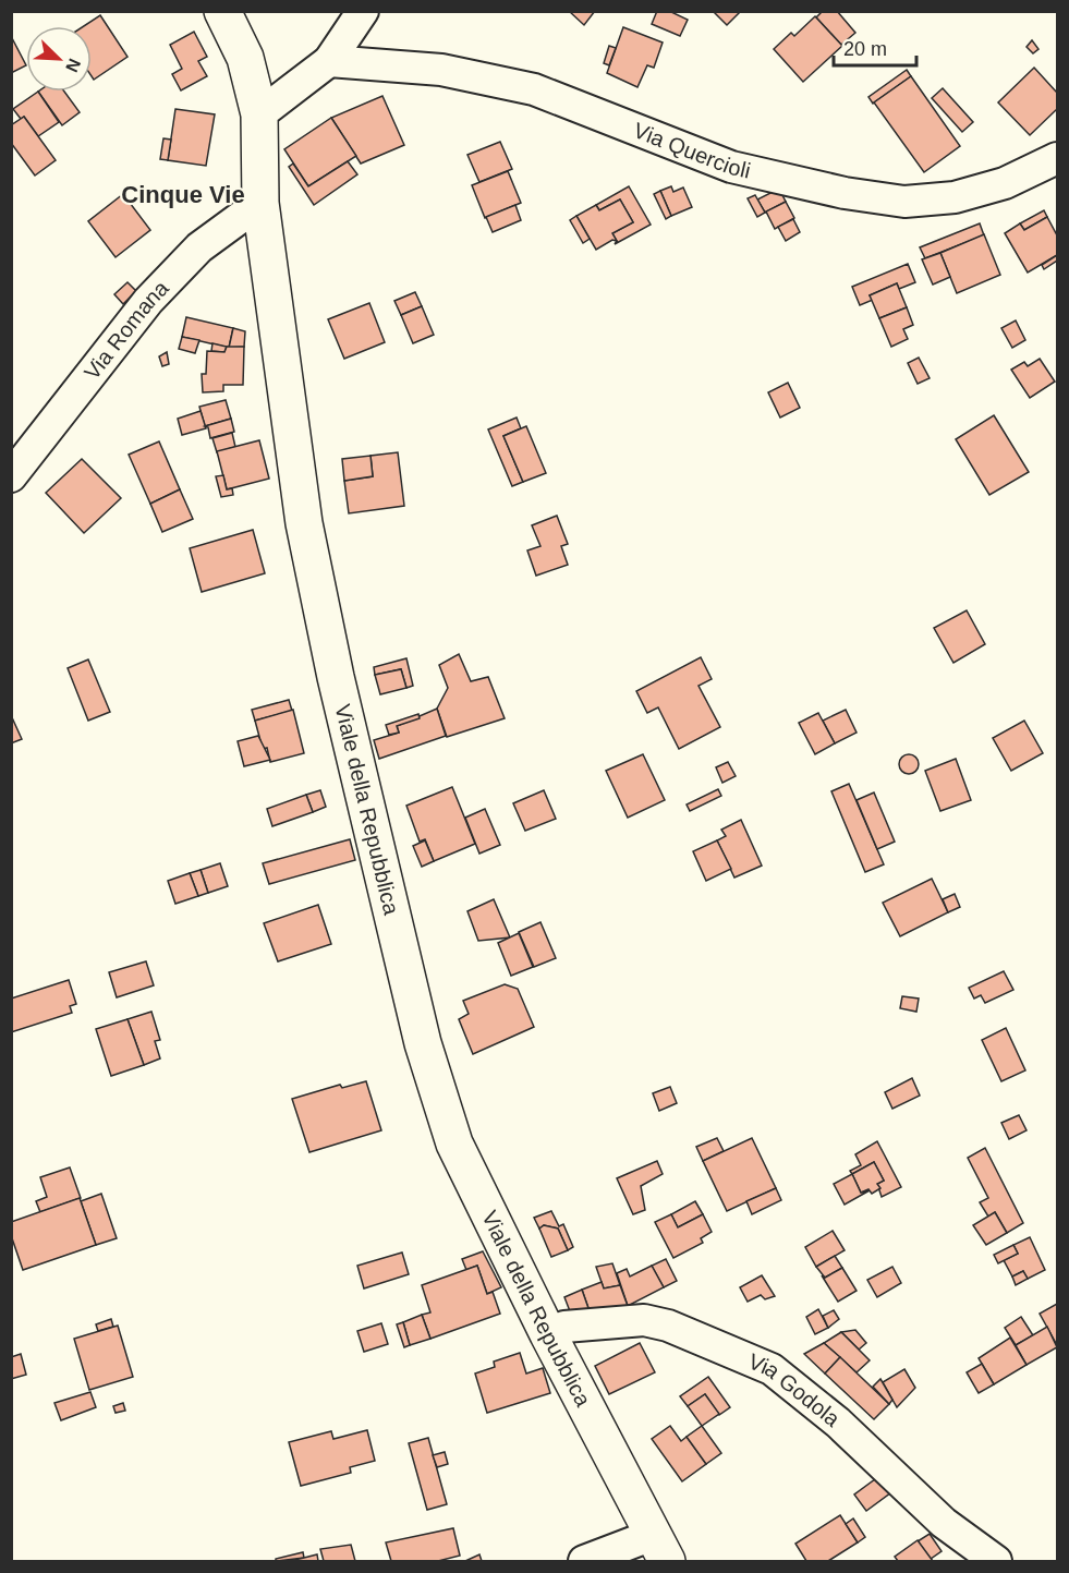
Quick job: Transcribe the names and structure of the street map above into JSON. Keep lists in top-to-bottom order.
{
  "streets": {
    "main road": ["Viale della Repubblica"],
    "street": ["Via Quercioli", "Via Romana", "Via Godola"]
  },
  "crossings": [
    ["Via Romana", "Viale della Repubblica"],
    ["Viale della Repubblica", "Via Godola"]
  ],
  "districts": ["Cinque Vie"],
  "scale_bar": "20 m",
  "north": "bottom right"
}
